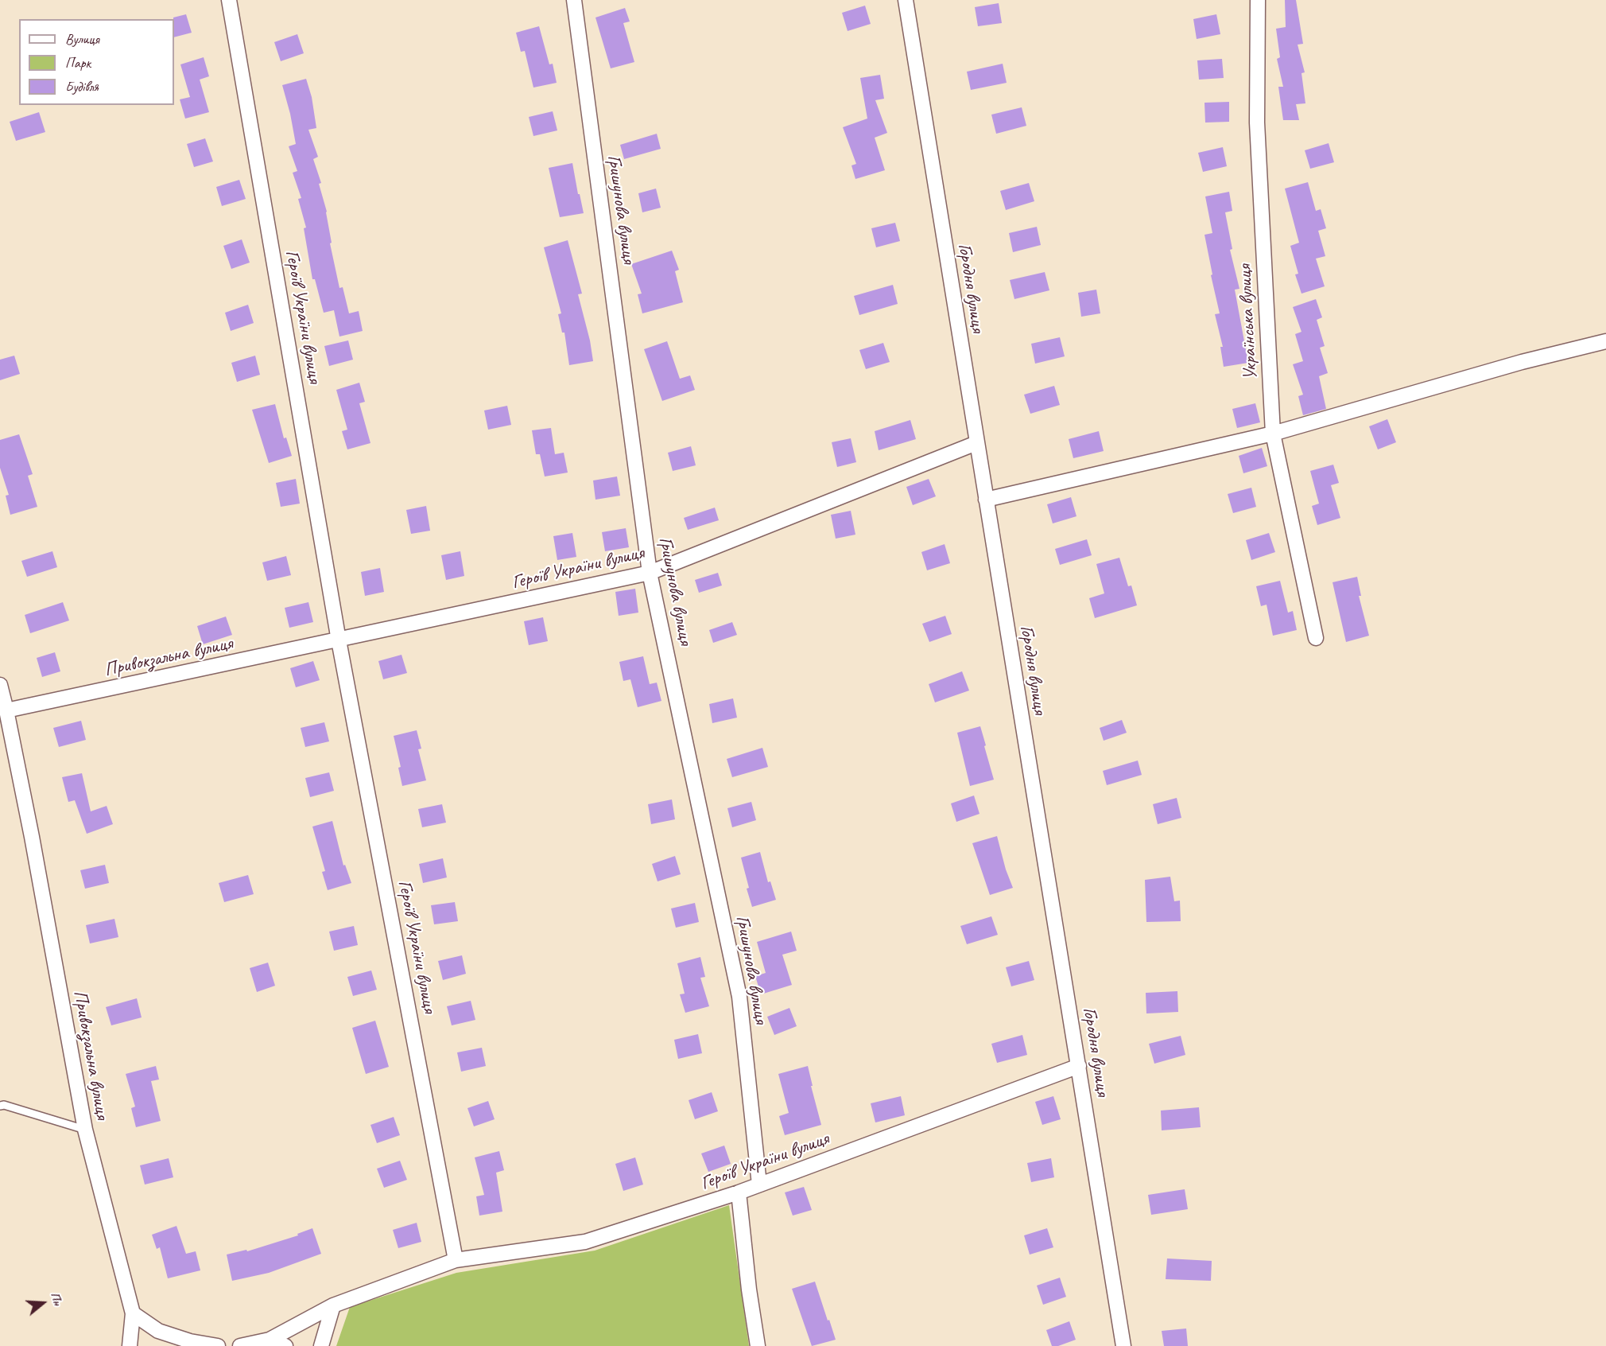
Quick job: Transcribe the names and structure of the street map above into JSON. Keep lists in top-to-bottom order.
{
  "streets": {
    "street": [
      "Гришунова вулиця",
      "Городня вулиця",
      "Героїв України вулиця",
      "Українська вулиця",
      "Привокзальна вулиця"
    ]
  },
  "crossings": [
    ["Гришунова вулиця", "Героїв України вулиця"],
    ["Городня вулиця", "Героїв України вулиця"],
    ["Героїв України вулиця", "Привокзальна вулиця"]
  ],
  "legend": ["Вулиця", "Парк", "Будівля"],
  "north": "right"
}
